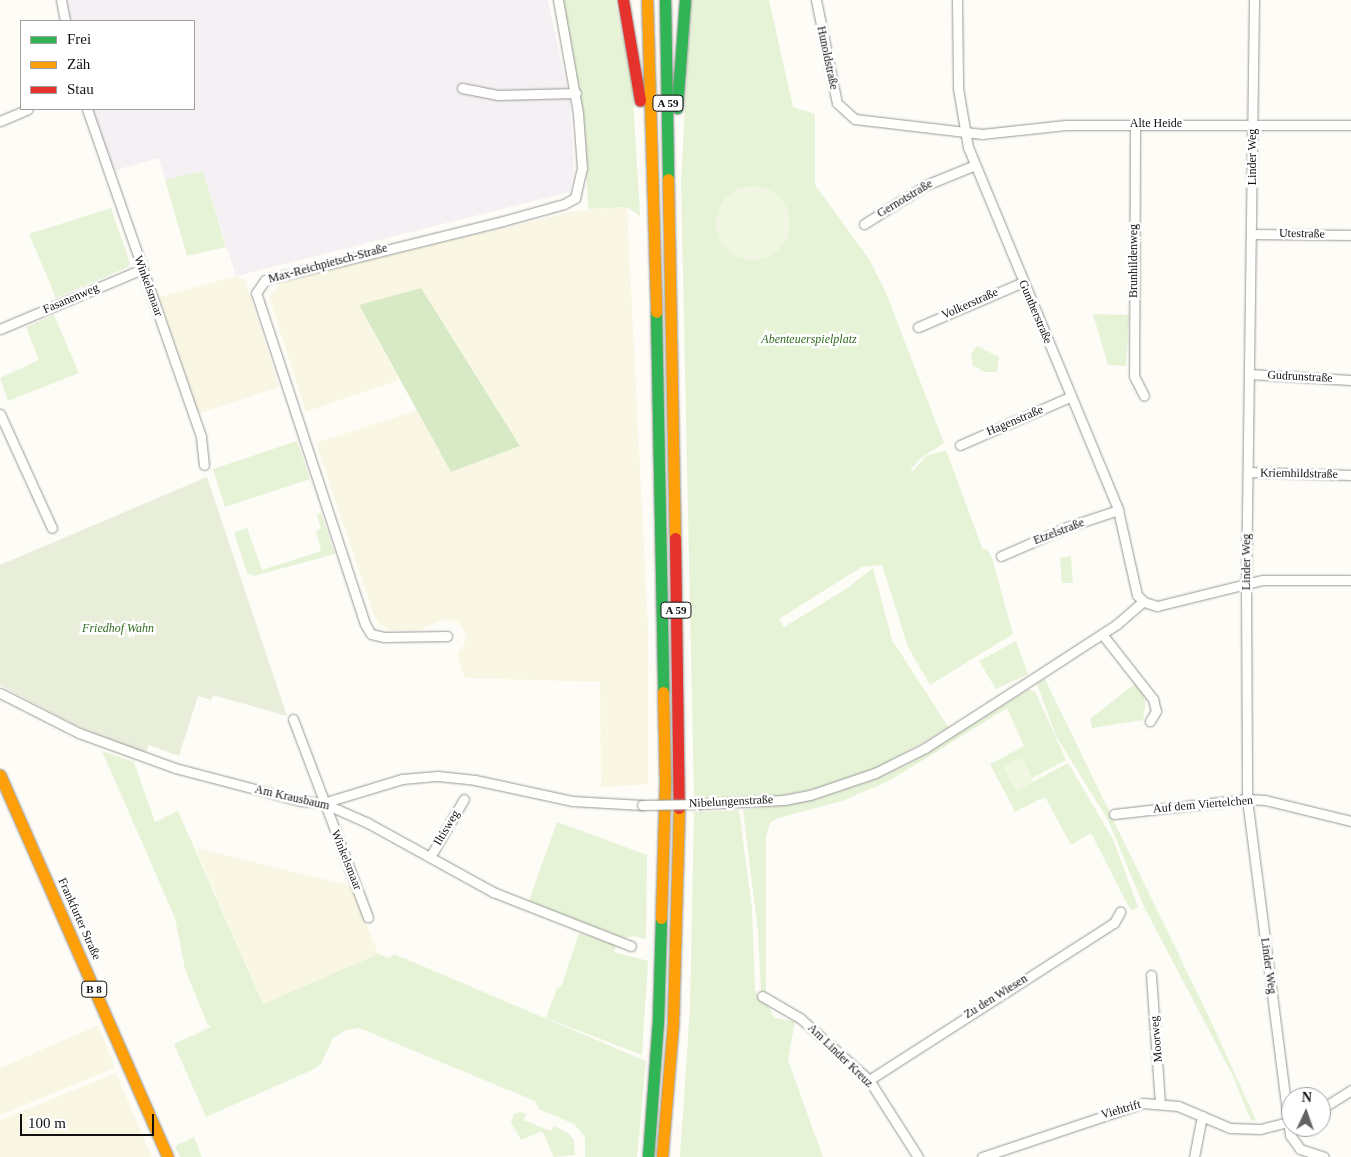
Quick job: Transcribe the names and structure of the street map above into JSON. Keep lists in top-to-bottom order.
{
  "streets": {
    "main road": ["A 59", "Frankfurter Straße", "B 8"],
    "street": [
      "Hunoldstraße",
      "Alte Heide",
      "Linder Weg",
      "Gernotstraße",
      "Utestraße",
      "Brunhildenweg",
      "Max-Reichpietsch-Straße",
      "Winkelsmaar",
      "Fasanenweg",
      "Volkerstraße",
      "Guntherstraße",
      "Gudrunstraße",
      "Hagenstraße",
      "Kriemhildstraße",
      "Etzelstraße",
      "Am Krausbaum",
      "Nibelungenstraße",
      "Auf dem Viertelchen",
      "Iltisweg",
      "Zu den Wiesen",
      "Moorweg",
      "Am Linder Kreuz",
      "Viehtrift"
    ]
  },
  "crossings": [
    ["Hunoldstraße", "Alte Heide"],
    ["Hunoldstraße", "Guntherstraße"],
    ["Alte Heide", "Linder Weg"],
    ["Alte Heide", "Brunhildenweg"],
    ["Alte Heide", "Guntherstraße"],
    ["Linder Weg", "Utestraße"],
    ["Linder Weg", "Gudrunstraße"],
    ["Linder Weg", "Kriemhildstraße"],
    ["Linder Weg", "Auf dem Viertelchen"],
    ["Gernotstraße", "Guntherstraße"],
    ["Winkelsmaar", "Fasanenweg"],
    ["Winkelsmaar", "Am Krausbaum"],
    ["Winkelsmaar", "Nibelungenstraße"],
    ["Volkerstraße", "Guntherstraße"],
    ["Guntherstraße", "Hagenstraße"],
    ["Guntherstraße", "Etzelstraße"],
    ["Guntherstraße", "Nibelungenstraße"],
    ["Am Krausbaum", "Nibelungenstraße"],
    ["Am Krausbaum", "Iltisweg"],
    ["Zu den Wiesen", "Am Linder Kreuz"],
    ["Moorweg", "Viehtrift"]
  ],
  "parks": ["Abenteuerspielplatz", "Friedhof Wahn"],
  "legend": ["Frei", "Zäh", "Stau"],
  "scale_bar": "100 m",
  "north": "top"
}
